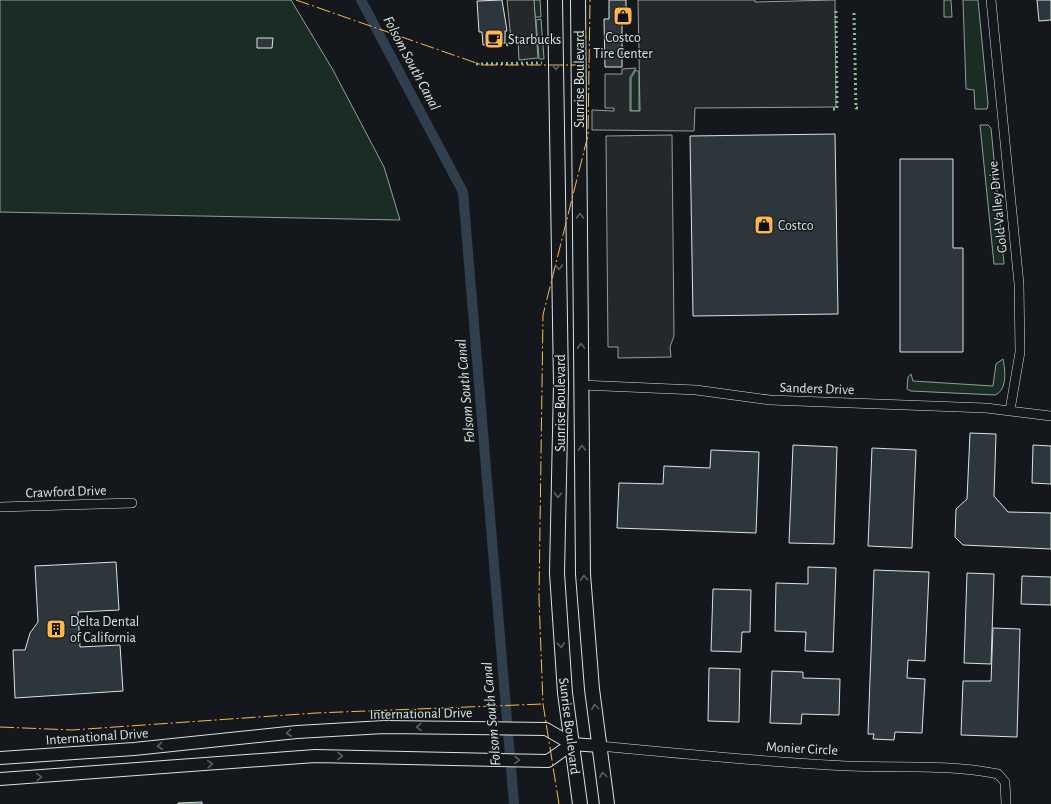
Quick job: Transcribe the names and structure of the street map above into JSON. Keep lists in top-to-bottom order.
{
  "streets": {
    "main road": ["Sunrise Boulevard", "International Drive", "Monier Circle"],
    "street": ["Gold Valley Drive", "Sanders Drive", "Crawford Drive"]
  },
  "crossings": [
    ["Sunrise Boulevard", "Sanders Drive"],
    ["Sunrise Boulevard", "International Drive"],
    ["Sunrise Boulevard", "Monier Circle"],
    ["Gold Valley Drive", "Sanders Drive"],
    ["International Drive", "Monier Circle"]
  ],
  "water": ["Folsom South Canal"],
  "places": {
    "shop": ["Costco Tire Center", "Costco"],
    "cafe": ["Starbucks"],
    "building": ["Delta Dental of California"]
  }
}
